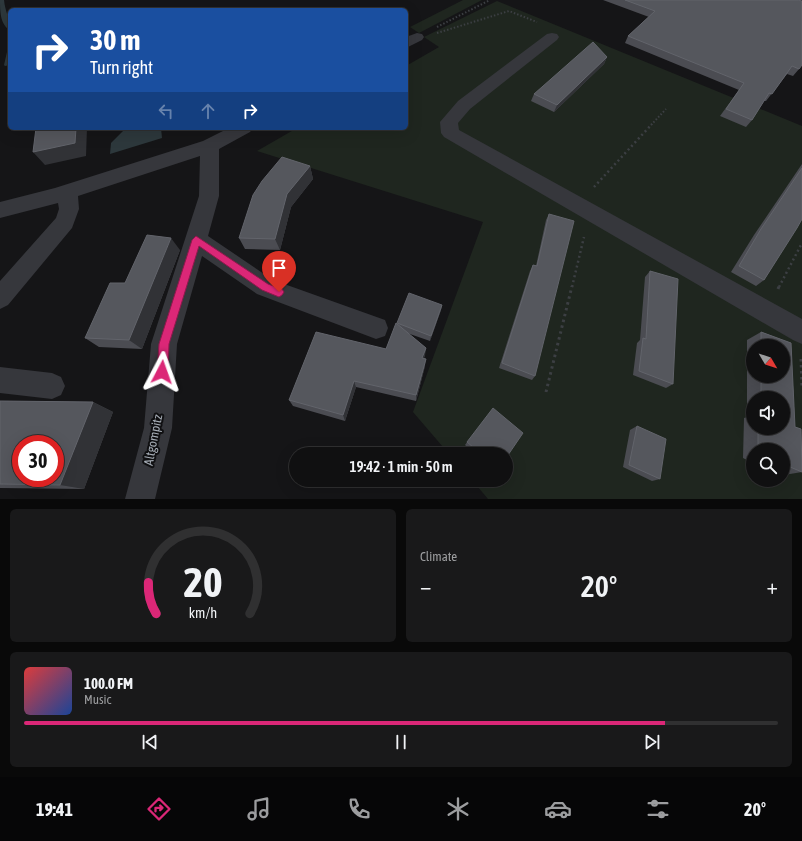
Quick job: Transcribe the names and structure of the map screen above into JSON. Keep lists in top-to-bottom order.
{
  "streets": {
    "street": ["Altgompitz"]
  },
  "north": "bottom right",
  "page": {
    "turn": ["30 m", "Turn right"],
    "limit": "30",
    "trip": "19:42 · 1 min · 50 m",
    "tile": "Climate",
    "heat": ["−", "20°", "+"],
    "song": ["100.0 FM", "Music"],
    "tabs": ["19:41", "20°"],
    "gauge": ["20", "km/h"]
  }
}
